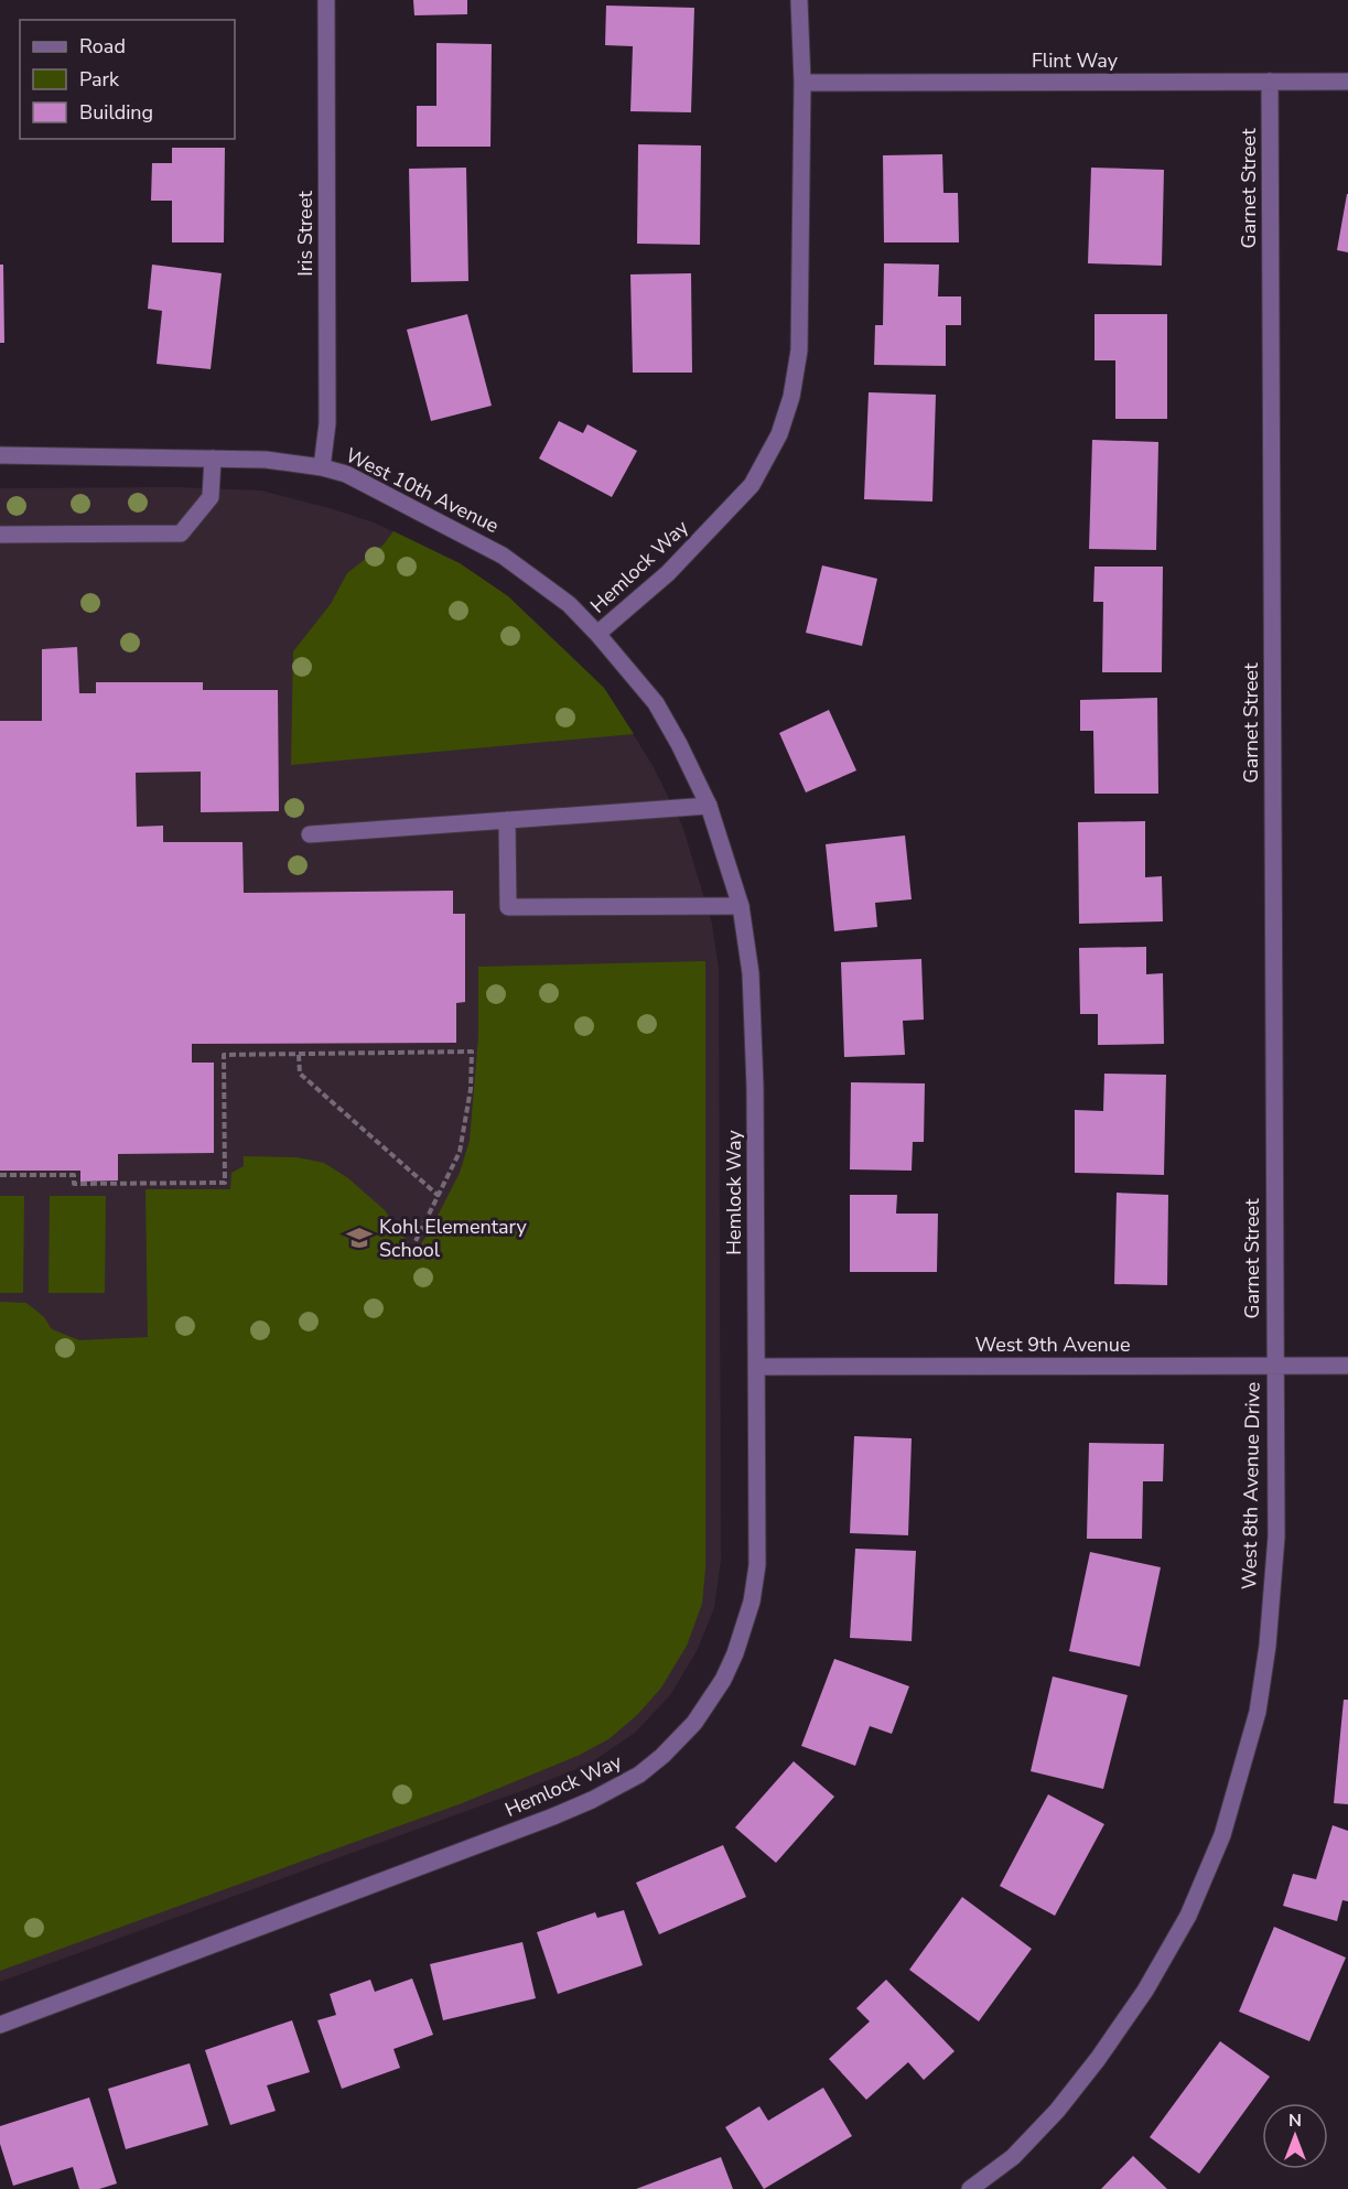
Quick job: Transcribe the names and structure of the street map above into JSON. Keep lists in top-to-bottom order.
{
  "streets": {
    "street": [
      "Flint Way",
      "Garnet Street",
      "Iris Street",
      "West 10th Avenue",
      "Hemlock Way",
      "West 9th Avenue",
      "West 8th Avenue Drive"
    ]
  },
  "crossings": [
    ["Flint Way", "Garnet Street"],
    ["Flint Way", "Hemlock Way"],
    ["Garnet Street", "West 9th Avenue"],
    ["Garnet Street", "West 8th Avenue Drive"],
    ["Iris Street", "West 10th Avenue"],
    ["West 10th Avenue", "Hemlock Way"],
    ["Hemlock Way", "West 9th Avenue"],
    ["West 9th Avenue", "West 8th Avenue Drive"]
  ],
  "places": {
    "school or university": ["Kohl Elementary School"]
  },
  "legend": ["Road", "Park", "Building"],
  "north": "top"
}
